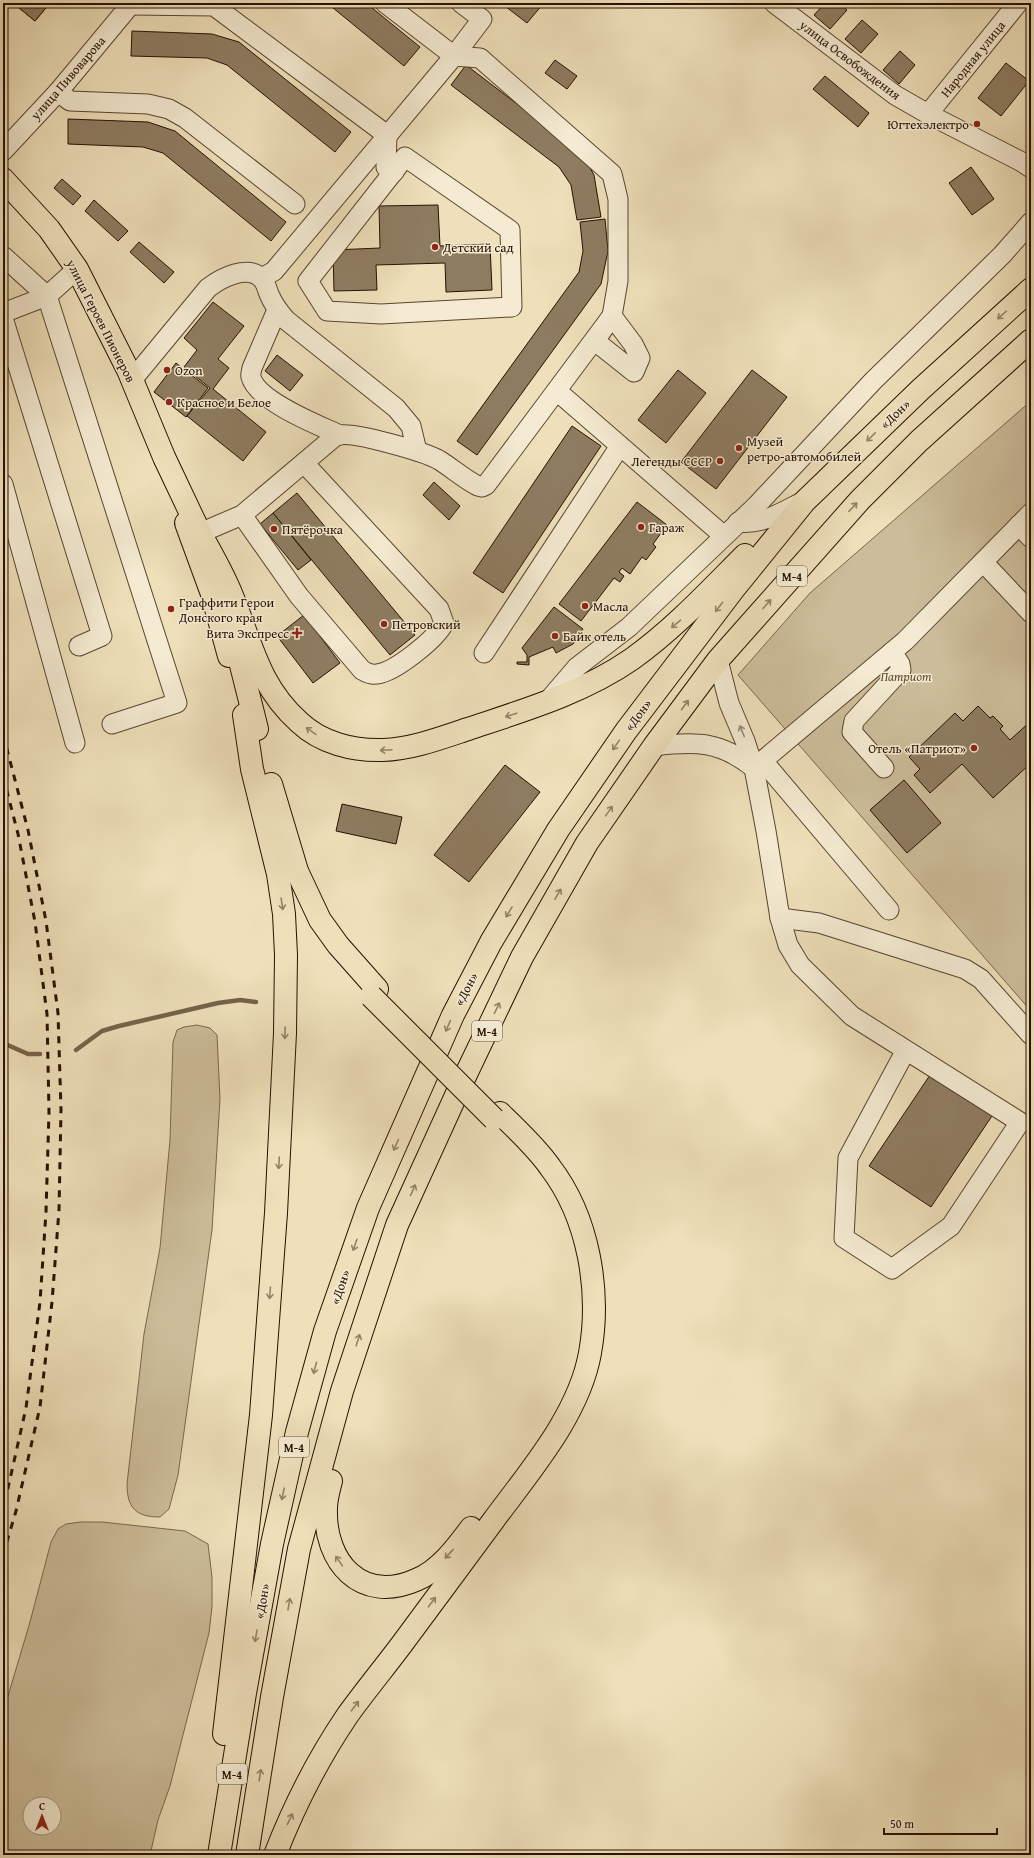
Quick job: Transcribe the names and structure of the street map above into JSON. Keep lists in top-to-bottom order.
{
  "streets": {
    "main road": ["улица Героев Пионеров", "«Дон»", "М-4"],
    "street": ["Народная улица", "улица Освобождения", "улица Пивоварова"]
  },
  "crossings": [
    ["Народная улица", "улица Освобождения"]
  ],
  "parks": ["Патриот"],
  "places": {
    "other": [
      "Югтехэлектро",
      "Детский сад",
      "Ozon",
      "Красное и Белое",
      "Музей ретро-автомобилей",
      "Легенды СССР",
      "Гараж",
      "Пятёрочка",
      "Масла",
      "Граффити Герои Донского края",
      "Петровский",
      "Байк отель",
      "Отель «Патриот»"
    ],
    "health": ["Вита Экспресс"]
  },
  "scale_bar": "50 m",
  "north": "top"
}
